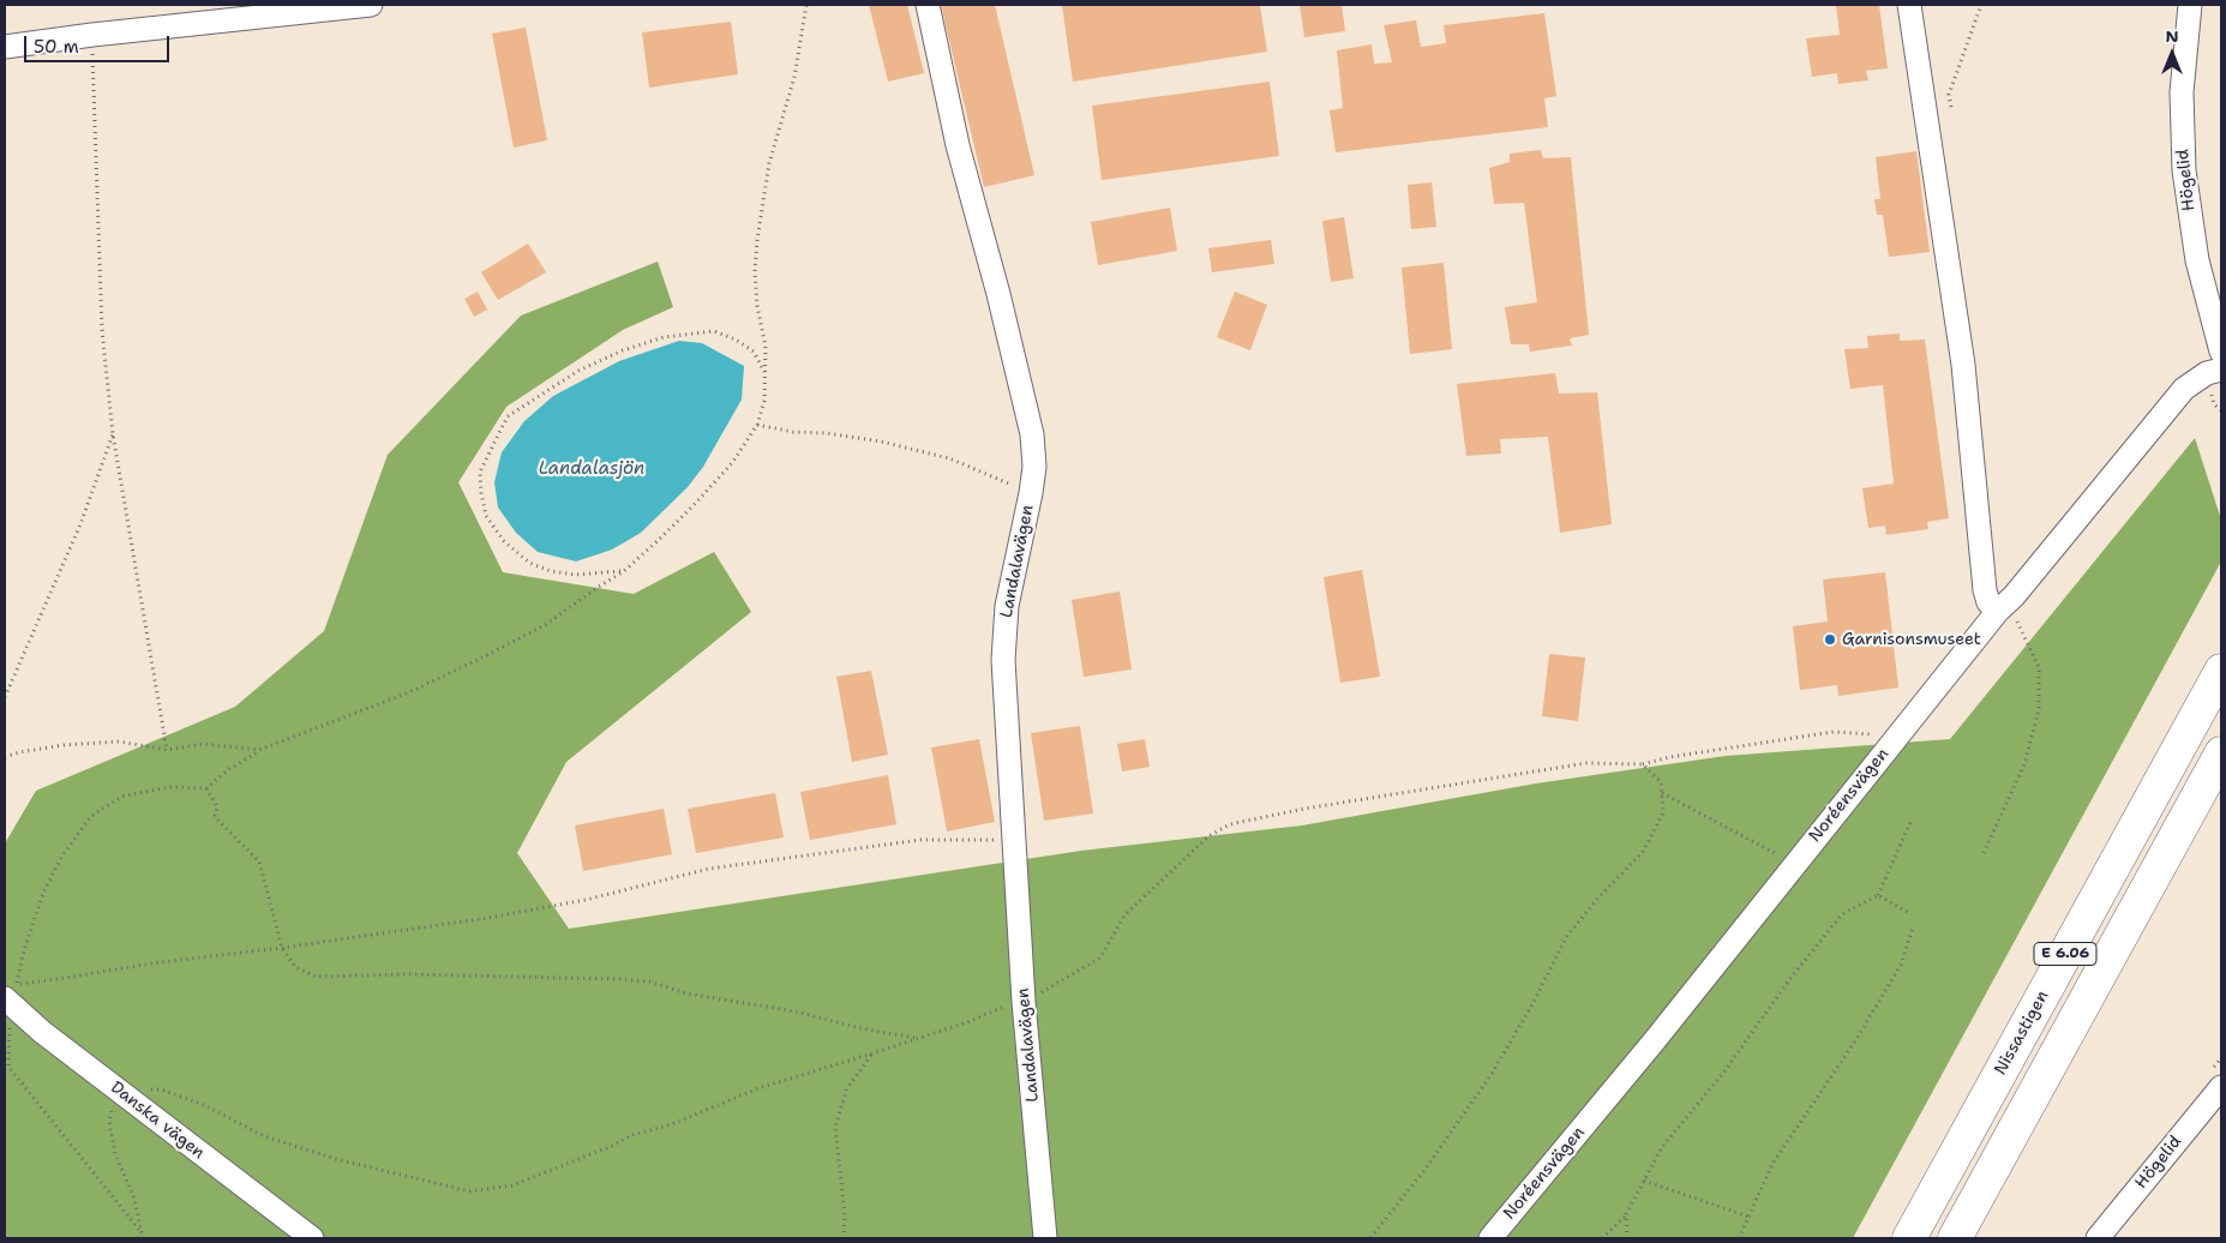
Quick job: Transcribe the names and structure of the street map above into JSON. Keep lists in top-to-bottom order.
{
  "streets": {
    "highway": ["E 6.06", "Nissastigen"],
    "street": [
      "Högelid",
      "Landalavägen",
      "Noréensvägen",
      "Danska vägen"
    ]
  },
  "water": ["Landalasjön"],
  "places": ["Garnisonsmuseet"],
  "scale_bar": "50 m",
  "north": "top"
}
